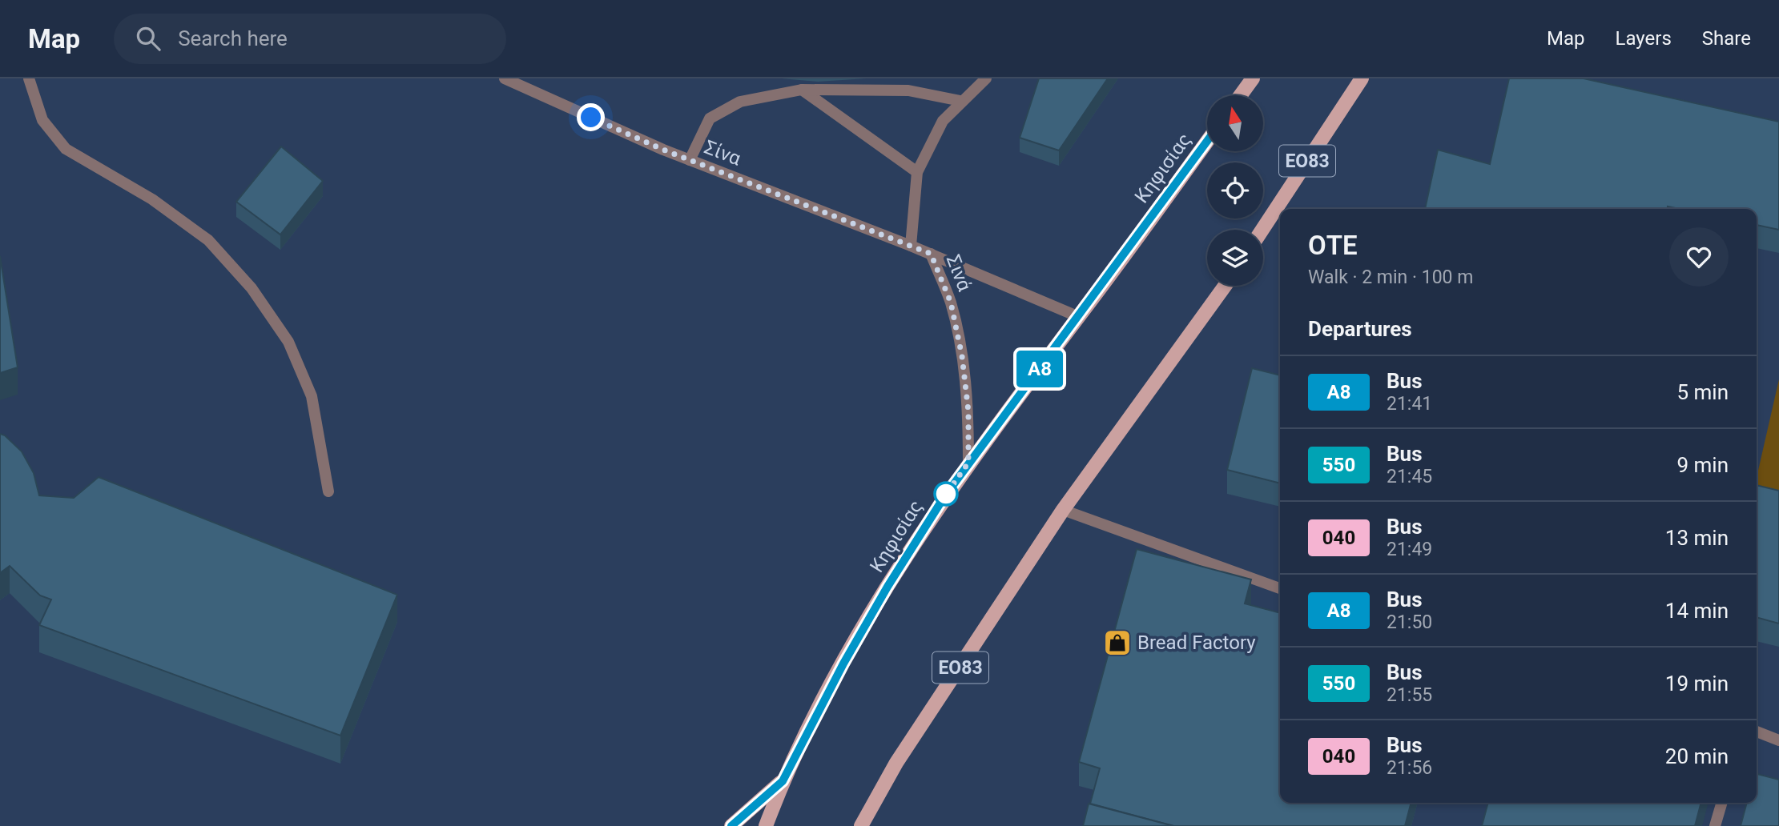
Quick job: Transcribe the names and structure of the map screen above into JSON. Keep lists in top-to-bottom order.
{
  "streets": {
    "main road": ["ΕΟ83", "Κηφισίας"],
    "street": ["Σίνα", "Σινά"]
  },
  "crossings": [
    ["Σίνα", "Σινά"],
    ["Κηφισίας", "Σινά"]
  ],
  "places": {
    "shop": ["Bread Factory"]
  },
  "lines": ["bus line A8"],
  "north": "top",
  "page": {
    "header": "Map",
    "search": "Search here",
    "nav": ["Map", "Layers", "Share"],
    "on_map": "A8",
    "heading": [
      ["ΟΤΕ", "Walk · 2 min · 100 m"],
      "Departures"
    ],
    "list": [
      {
        "mark": "A8",
        "name": "Bus",
        "note": "21:41",
        "value": "5 min"
      },
      {
        "mark": "550",
        "name": "Bus",
        "note": "21:45",
        "value": "9 min"
      },
      {
        "mark": "040",
        "name": "Bus",
        "note": "21:49",
        "value": "13 min"
      },
      {
        "mark": "A8",
        "name": "Bus",
        "note": "21:50",
        "value": "14 min"
      },
      {
        "mark": "550",
        "name": "Bus",
        "note": "21:55",
        "value": "19 min"
      },
      {
        "mark": "040",
        "name": "Bus",
        "note": "21:56",
        "value": "20 min"
      }
    ]
  }
}
